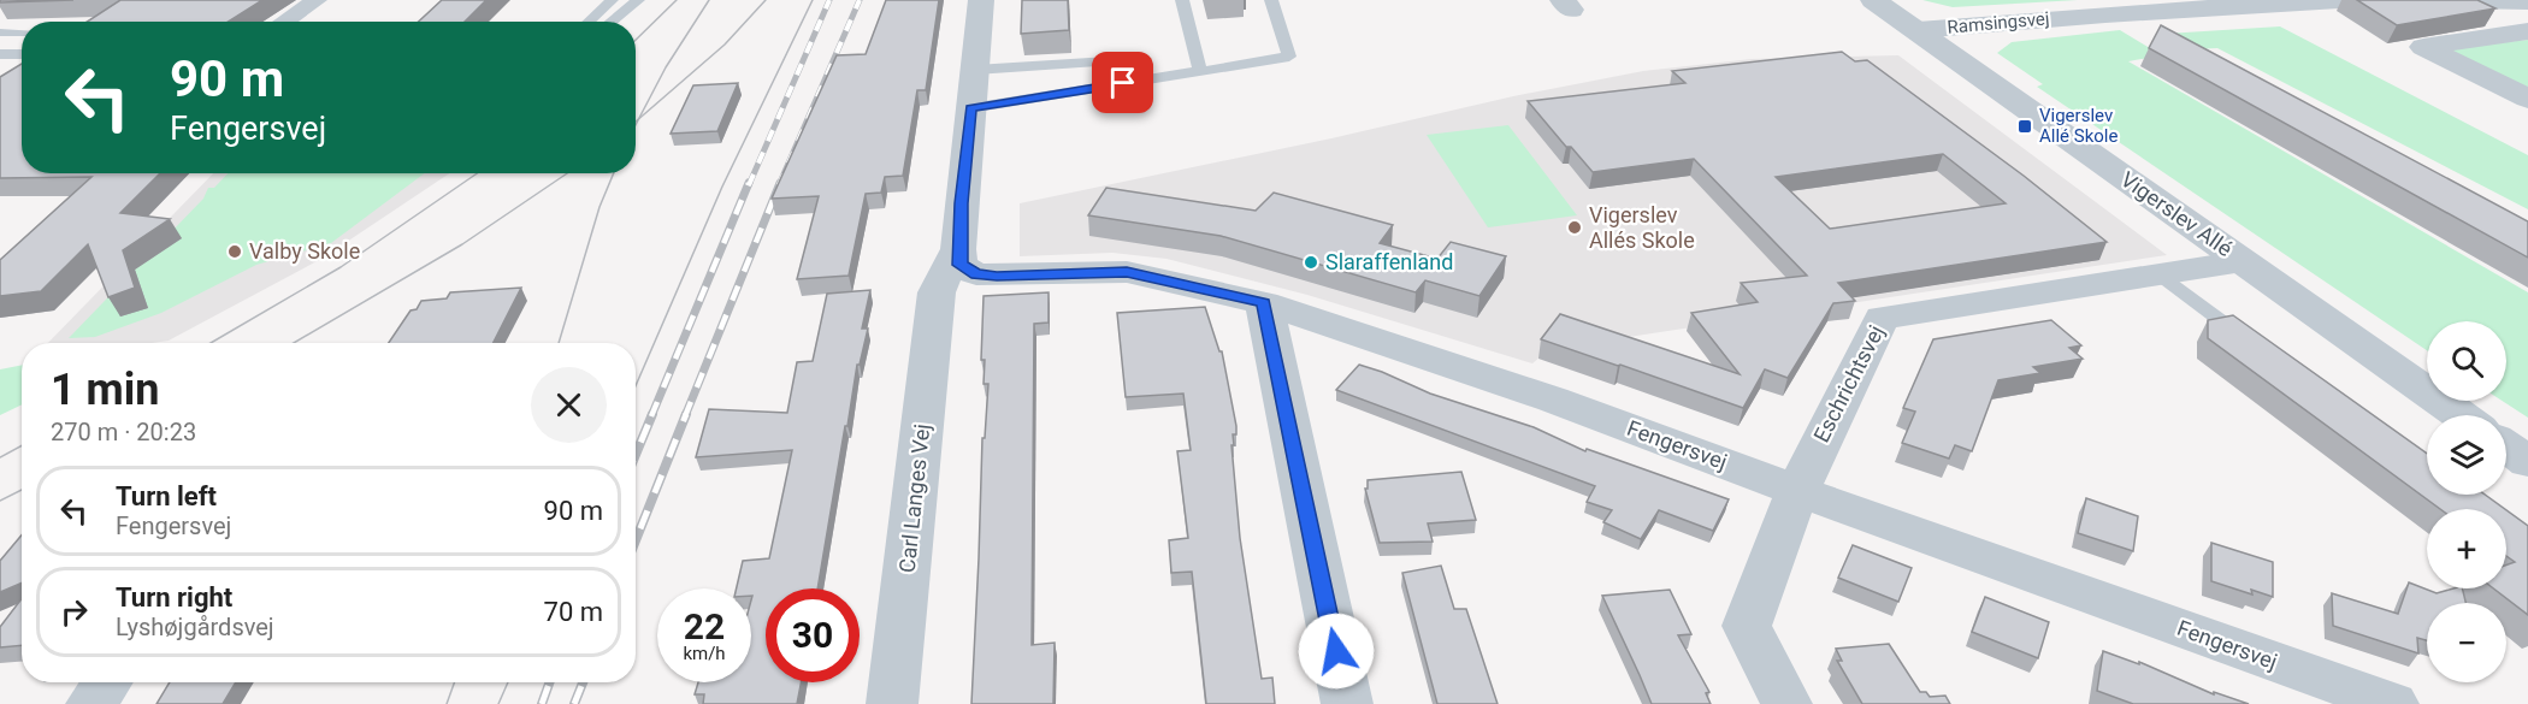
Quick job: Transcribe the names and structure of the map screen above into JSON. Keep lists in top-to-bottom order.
{
  "streets": {
    "street": [
      "Ramsingsvej",
      "Vigerslev Allé",
      "Eschrichtsvej",
      "Fengersvej",
      "Carl Langes Vej"
    ]
  },
  "crossings": [
    ["Ramsingsvej", "Vigerslev Allé"],
    ["Vigerslev Allé", "Eschrichtsvej"],
    ["Eschrichtsvej", "Fengersvej"],
    ["Fengersvej", "Carl Langes Vej"]
  ],
  "places": {
    "transit": ["Vigerslev Allé Skole"],
    "other": ["Vigerslev Allés Skole", "Valby Skole", "Slaraffenland"]
  },
  "page": {
    "turn": ["90 m", "Fengersvej"],
    "map_buttons": ["+", "−"],
    "heading": ["1 min", "270 m · 20:23"],
    "list": [
      {
        "name": "Turn left",
        "note": "Fengersvej",
        "value": "90 m"
      },
      {
        "name": "Turn right",
        "note": "Lyshøjgårdsvej",
        "value": "70 m"
      }
    ],
    "speed": "22 km/h",
    "limit": "30"
  }
}
